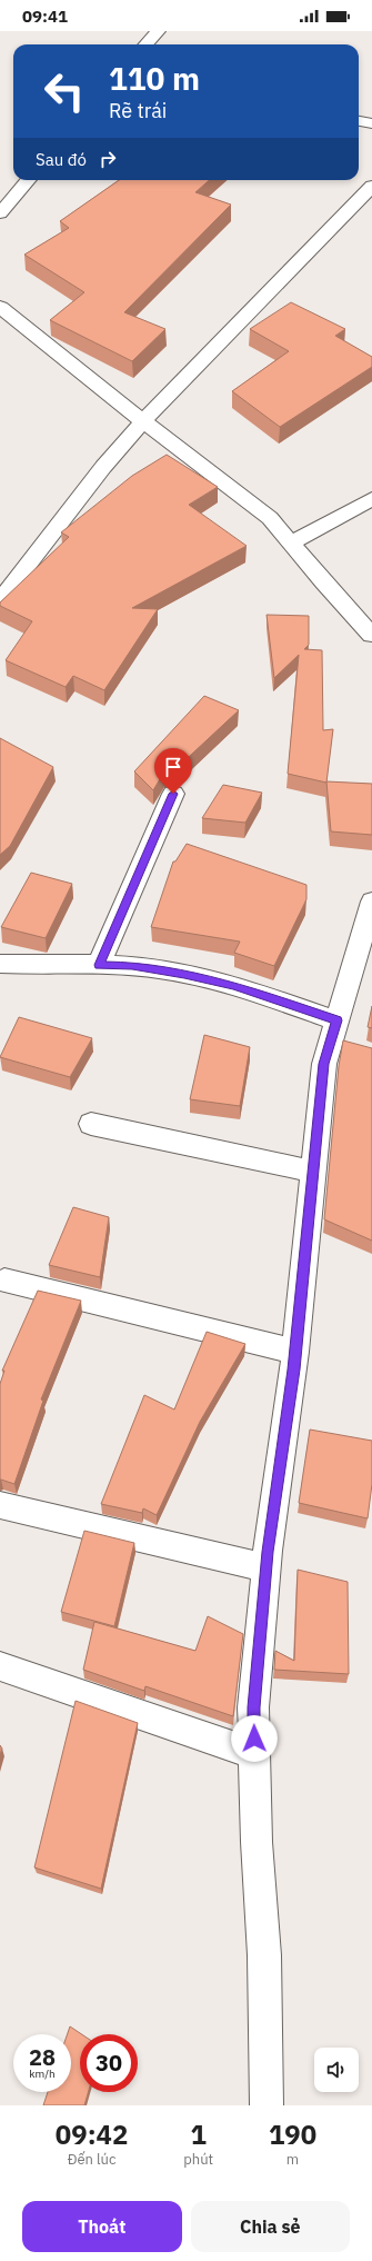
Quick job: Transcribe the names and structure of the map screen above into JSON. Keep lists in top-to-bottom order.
{
  "page": {
    "status": "09:41",
    "turn": ["110 m", "Rẽ trái"],
    "then": "Sau đó",
    "speed": "28 km/h",
    "limit": "30",
    "eta": [
      "09:42",
      "Đến lúc",
      "1",
      "phút",
      "190",
      "m"
    ],
    "buttons": ["Thoát", "Chia sẻ"]
  }
}
